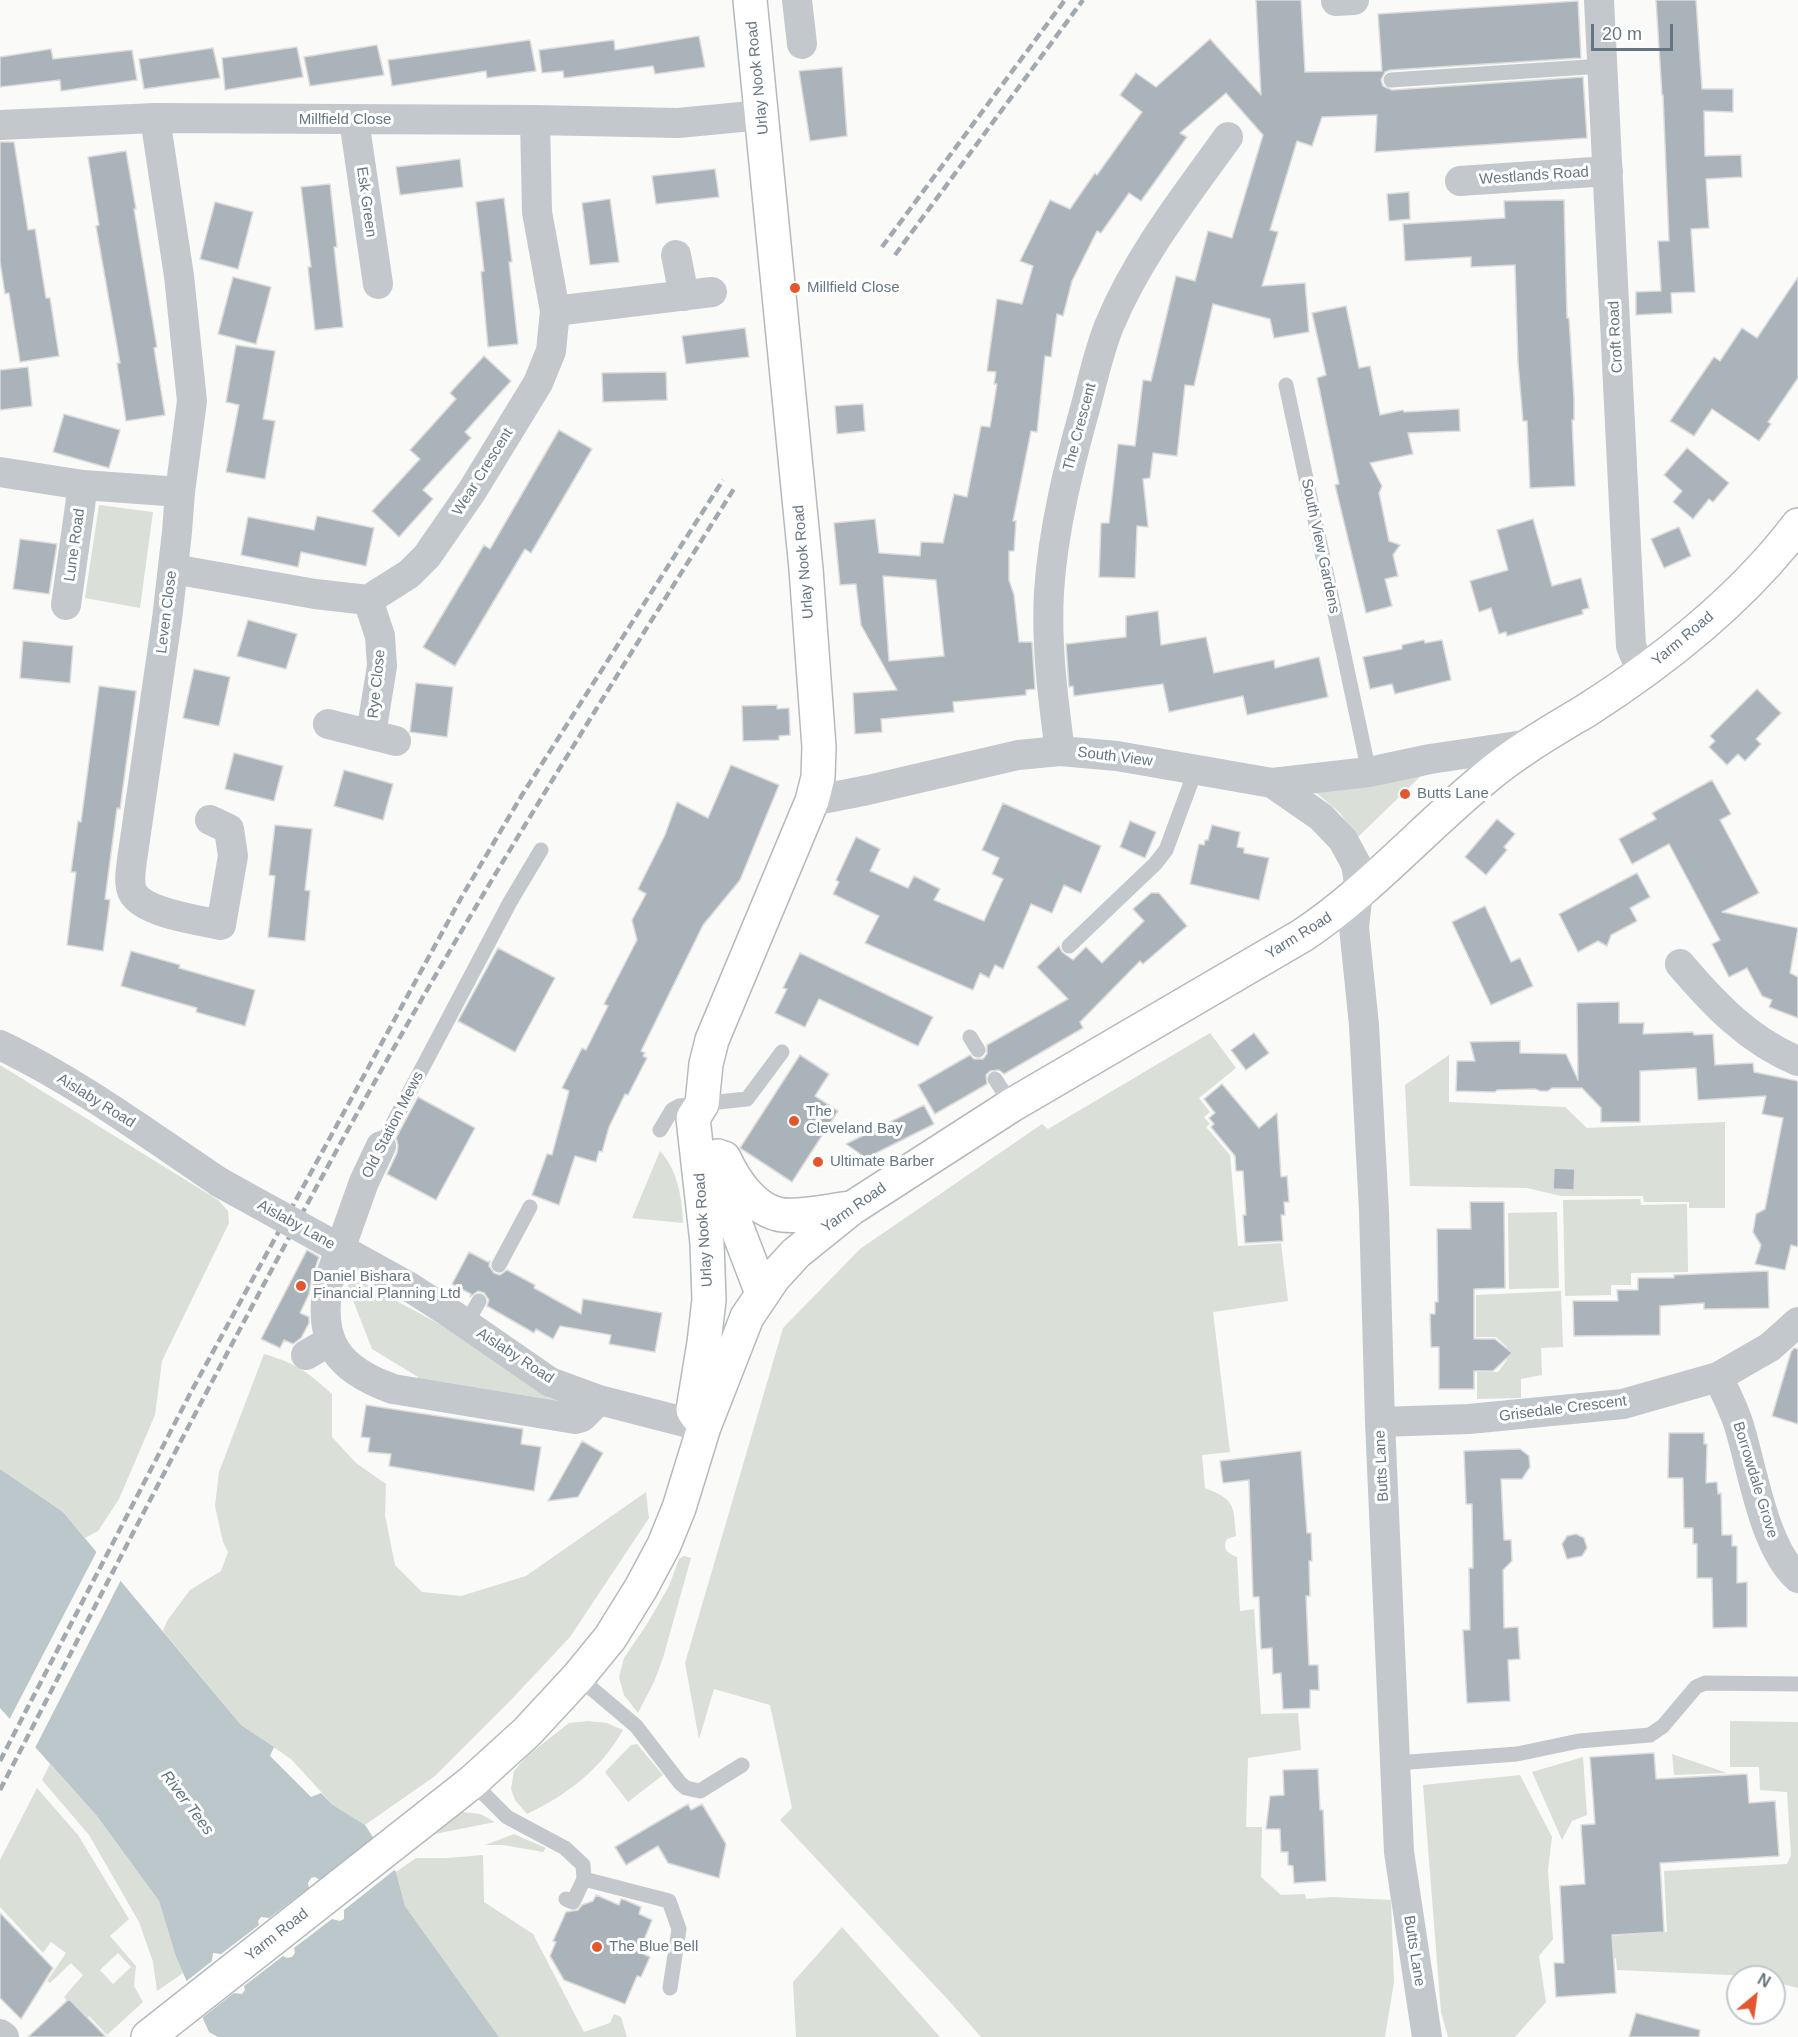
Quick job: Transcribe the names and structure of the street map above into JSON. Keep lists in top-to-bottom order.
{
  "streets": {
    "main road": ["Urlay Nook Road", "Yarm Road"],
    "street": [
      "Millfield Close",
      "Westlands Road",
      "Esk Green",
      "Croft Road",
      "The Crescent",
      "Wear Crescent",
      "Lune Road",
      "Leven Close",
      "Rye Close",
      "South View",
      "Aislaby Road",
      "Old Station Mews",
      "Aislaby Lane",
      "Grisedale Crescent",
      "Butts Lane",
      "Borrowdale Grove"
    ],
    "lane": ["South View Gardens"]
  },
  "crossings": [
    ["Urlay Nook Road", "Millfield Close"],
    ["Urlay Nook Road", "Yarm Road"],
    ["Urlay Nook Road", "South View"],
    ["Urlay Nook Road", "Aislaby Road"],
    ["Millfield Close", "Esk Green"],
    ["Millfield Close", "Wear Crescent"],
    ["Millfield Close", "Leven Close"],
    ["Westlands Road", "Croft Road"],
    ["Croft Road", "Yarm Road"],
    ["The Crescent", "South View"],
    ["Wear Crescent", "Rye Close"],
    ["Yarm Road", "South View"],
    ["Yarm Road", "Aislaby Road"],
    ["Yarm Road", "Butts Lane"],
    ["South View", "Butts Lane"],
    ["Aislaby Road", "Old Station Mews"],
    ["Aislaby Road", "Aislaby Lane"],
    ["Grisedale Crescent", "Butts Lane"],
    ["Grisedale Crescent", "Borrowdale Grove"]
  ],
  "water": ["River Tees"],
  "places": [
    "Millfield Close",
    "Butts Lane",
    "The Cleveland Bay",
    "Ultimate Barber",
    "Daniel Bishara Financial Planning Ltd",
    "The Blue Bell"
  ],
  "scale_bar": "20 m",
  "north": "top right"
}
